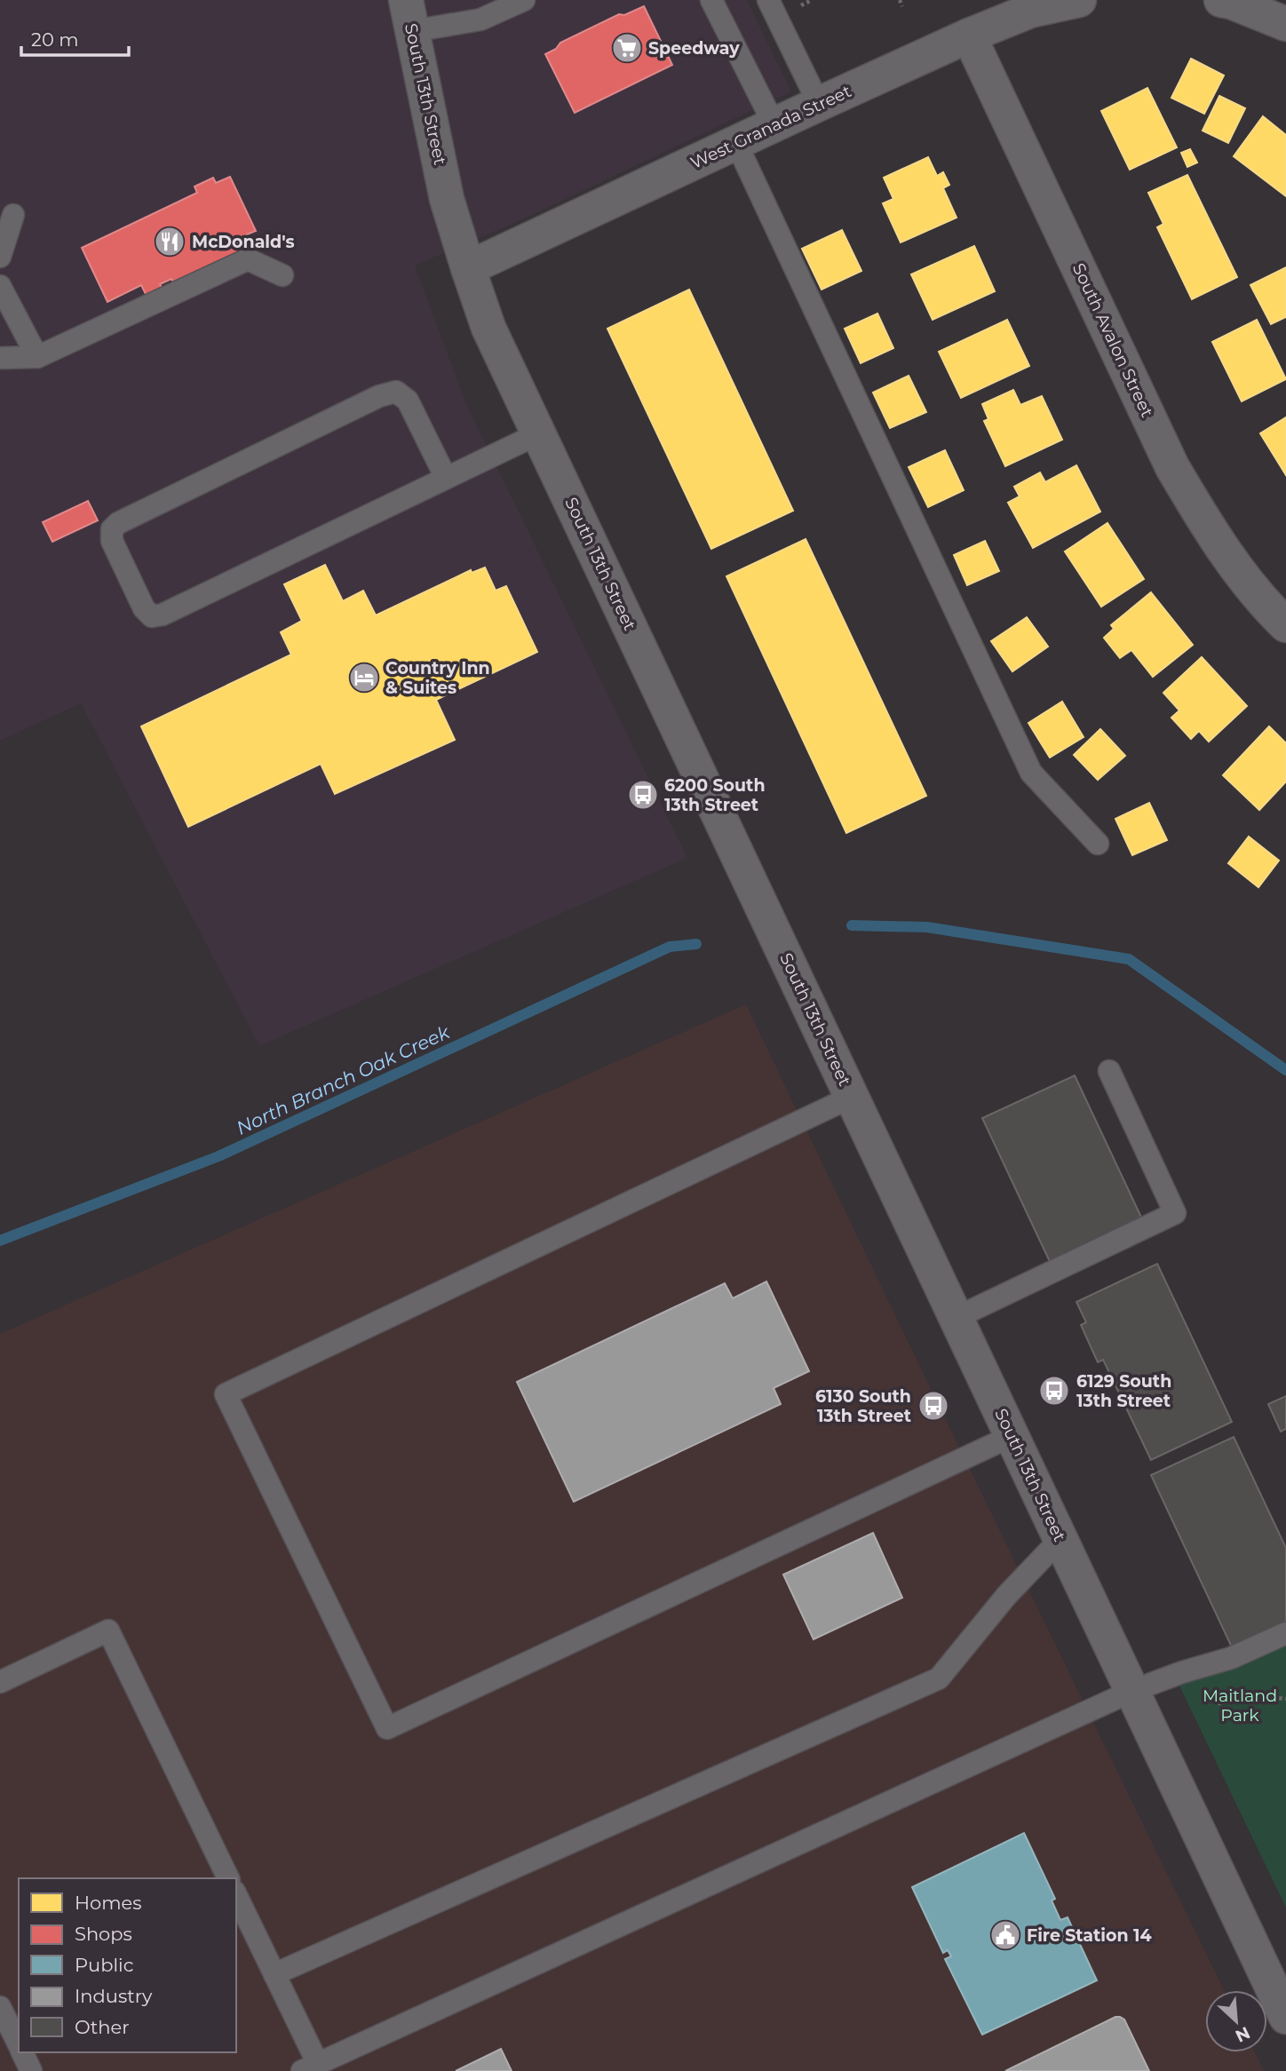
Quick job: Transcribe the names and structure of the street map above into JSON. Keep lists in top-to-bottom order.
{
  "streets": {
    "street": ["South 13th Street", "West Granada Street", "South Avalon Street"]
  },
  "crossings": [
    ["South 13th Street", "West Granada Street"],
    ["West Granada Street", "South Avalon Street"]
  ],
  "water": ["North Branch Oak Creek"],
  "parks": ["Maitland Park"],
  "places": {
    "supermarket": ["Speedway"],
    "restaurant": ["McDonald's"],
    "hotel": ["Country Inn & Suites"],
    "bus stop": ["6200 South 13th Street", "6129 South 13th Street", "6130 South 13th Street"],
    "public building": ["Fire Station 14"]
  },
  "legend": [
    "Homes",
    "Shops",
    "Public",
    "Industry",
    "Other"
  ],
  "scale_bar": "20 m",
  "north": "bottom right"
}
